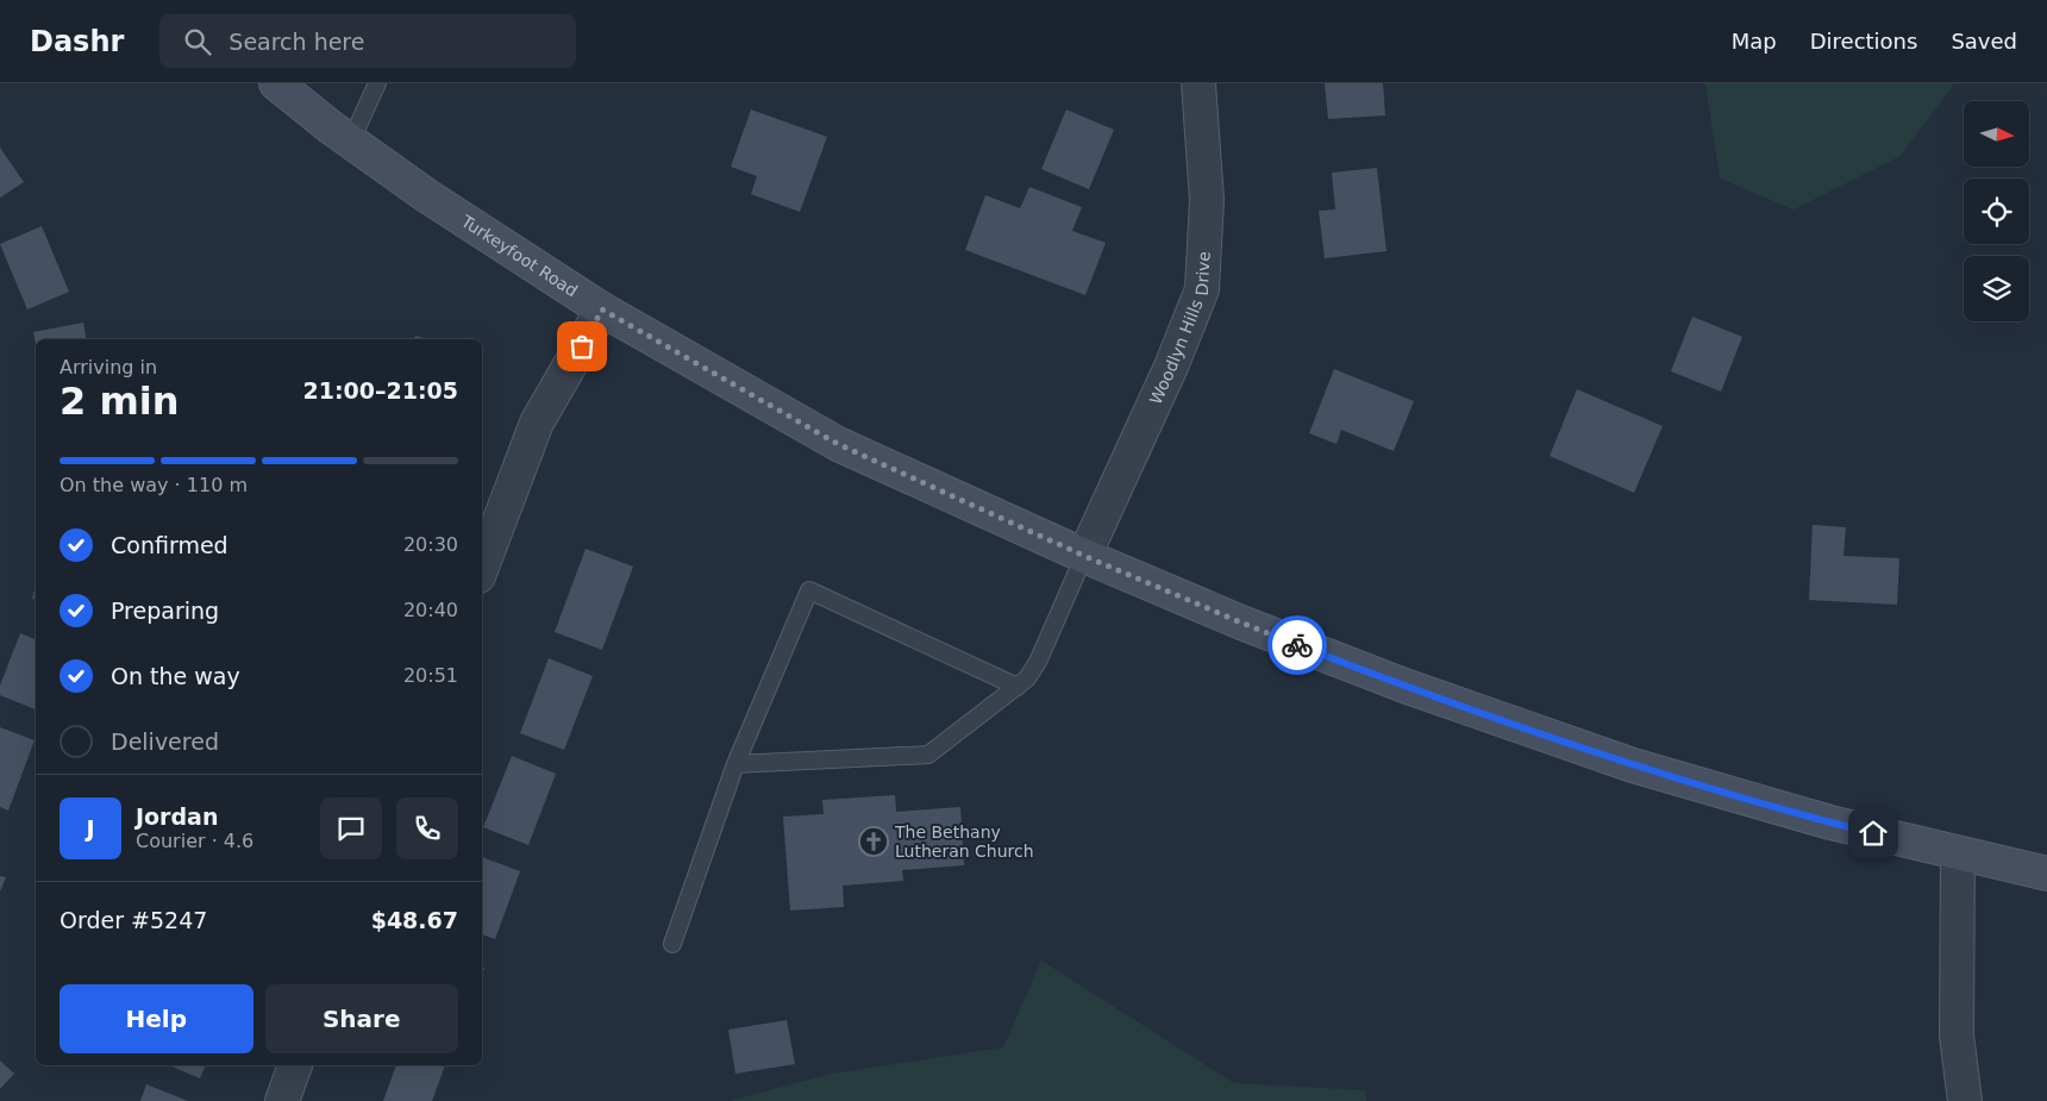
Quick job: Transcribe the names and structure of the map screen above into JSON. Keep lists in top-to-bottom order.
{
  "streets": {
    "main road": ["Turkeyfoot Road"],
    "street": ["Woodlyn Hills Drive"]
  },
  "crossings": [
    ["Turkeyfoot Road", "Woodlyn Hills Drive"]
  ],
  "places": {
    "church": ["The Bethany Lutheran Church"]
  },
  "north": "right",
  "page": {
    "header": "Dashr",
    "search": "Search here",
    "nav": ["Map", "Directions", "Saved"],
    "heading": ["2 min", "Arriving in", "21:00–21:05"],
    "panel": [
      "Jordan",
      "Courier · 4.6",
      "Order #5247",
      "$48.67"
    ],
    "bar": "On the way · 110 m",
    "list": [
      ["Confirmed", "20:30"],
      ["Preparing", "20:40"],
      ["On the way", "20:51"],
      "Delivered"
    ],
    "round": "J",
    "buttons": ["Help", "Share"]
  }
}
